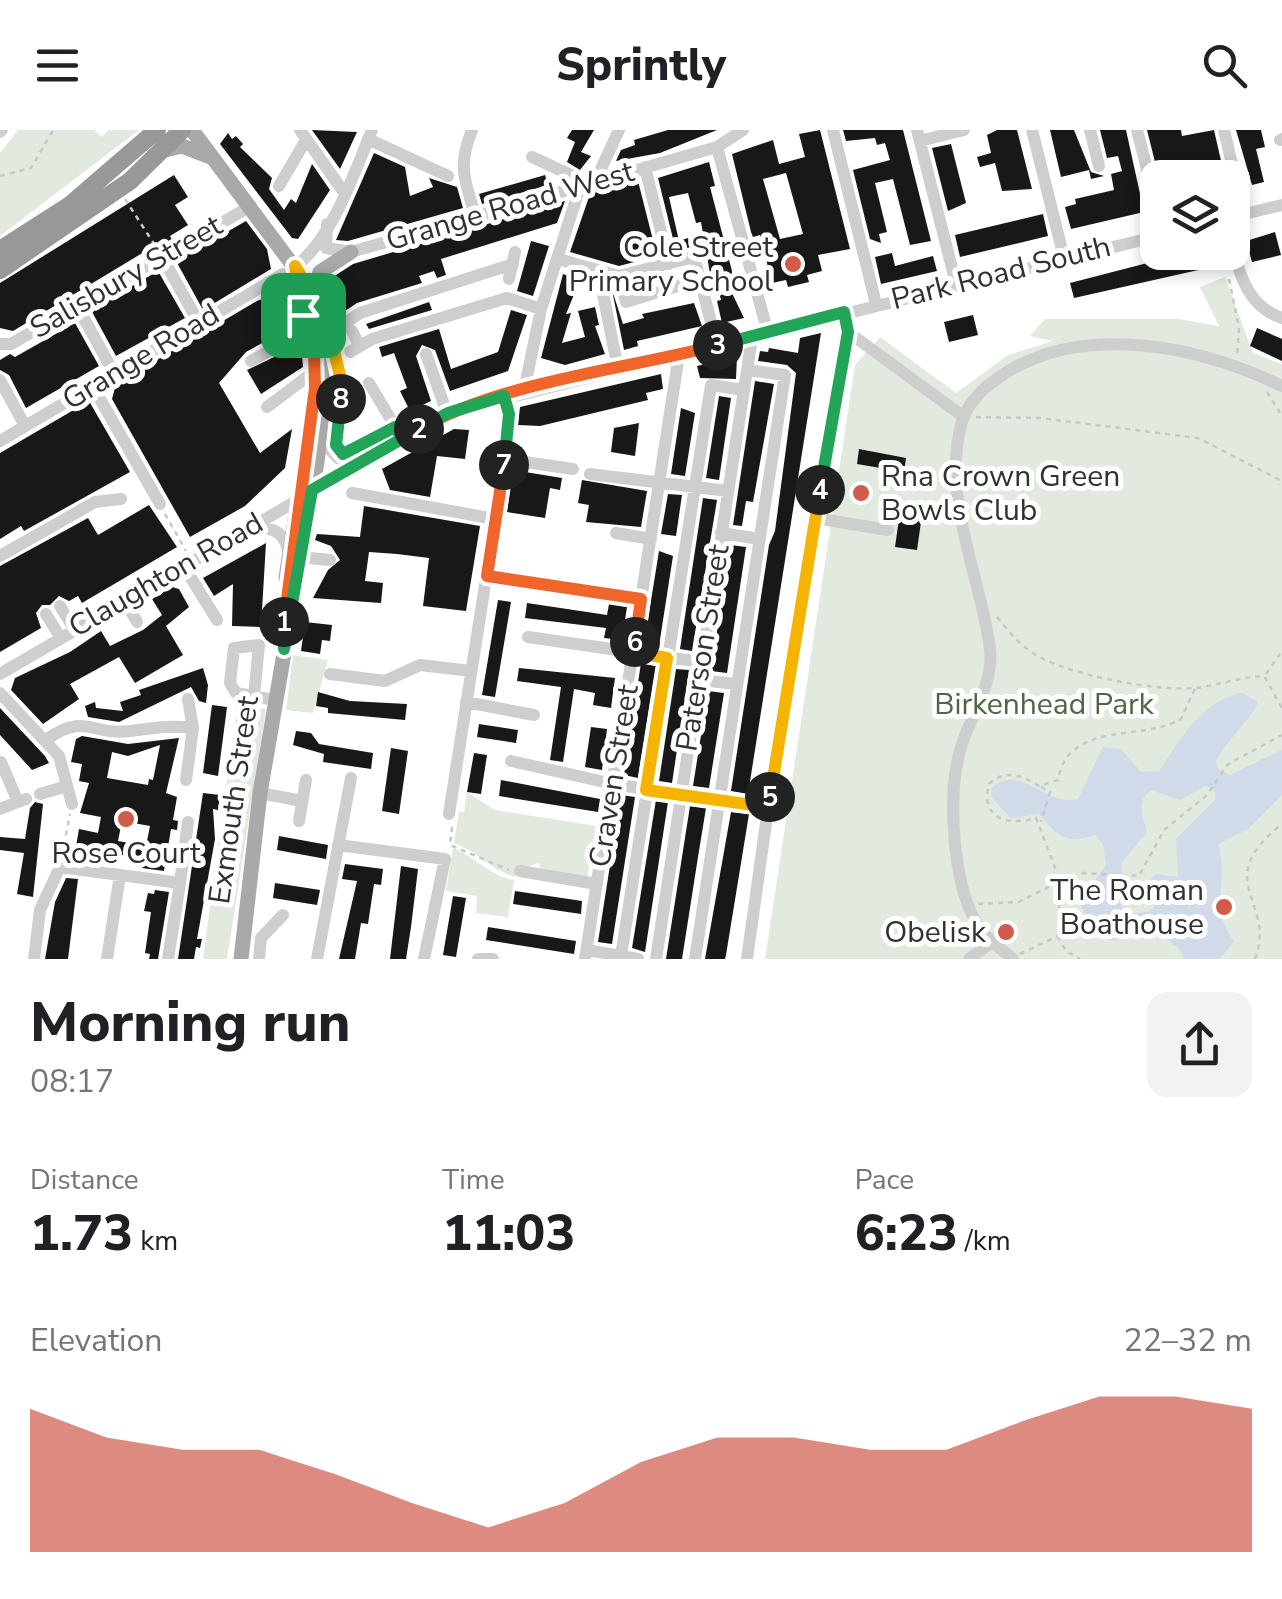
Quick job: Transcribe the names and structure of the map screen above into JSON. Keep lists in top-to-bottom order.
{
  "streets": {
    "main road": ["Exmouth Street"],
    "street": [
      "Grange Road West",
      "Park Road South",
      "Salisbury Street",
      "Grange Road",
      "Claughton Road",
      "Paterson Street",
      "Craven Street"
    ]
  },
  "crossings": [
    ["Park Road South", "Claughton Road"],
    ["Grange Road", "Exmouth Street"],
    ["Claughton Road", "Paterson Street"],
    ["Claughton Road", "Craven Street"],
    ["Claughton Road", "Exmouth Street"]
  ],
  "parks": ["Birkenhead Park"],
  "places": [
    "Cole Street Primary School",
    "Rna Crown Green Bowls Club",
    "Rose Court",
    "The Roman Boathouse",
    "Obelisk"
  ],
  "page": {
    "header": "Sprintly",
    "pins": [
      "3",
      "8",
      "2",
      "7",
      "4",
      "1",
      "6",
      "5"
    ],
    "heading": ["Morning run", "08:17"],
    "stats": [
      ["Distance", "1.73 km"],
      ["Time", "11:03"],
      ["Pace", "6:23 /km"]
    ],
    "chart": ["Elevation", "22–32 m"]
  }
}
